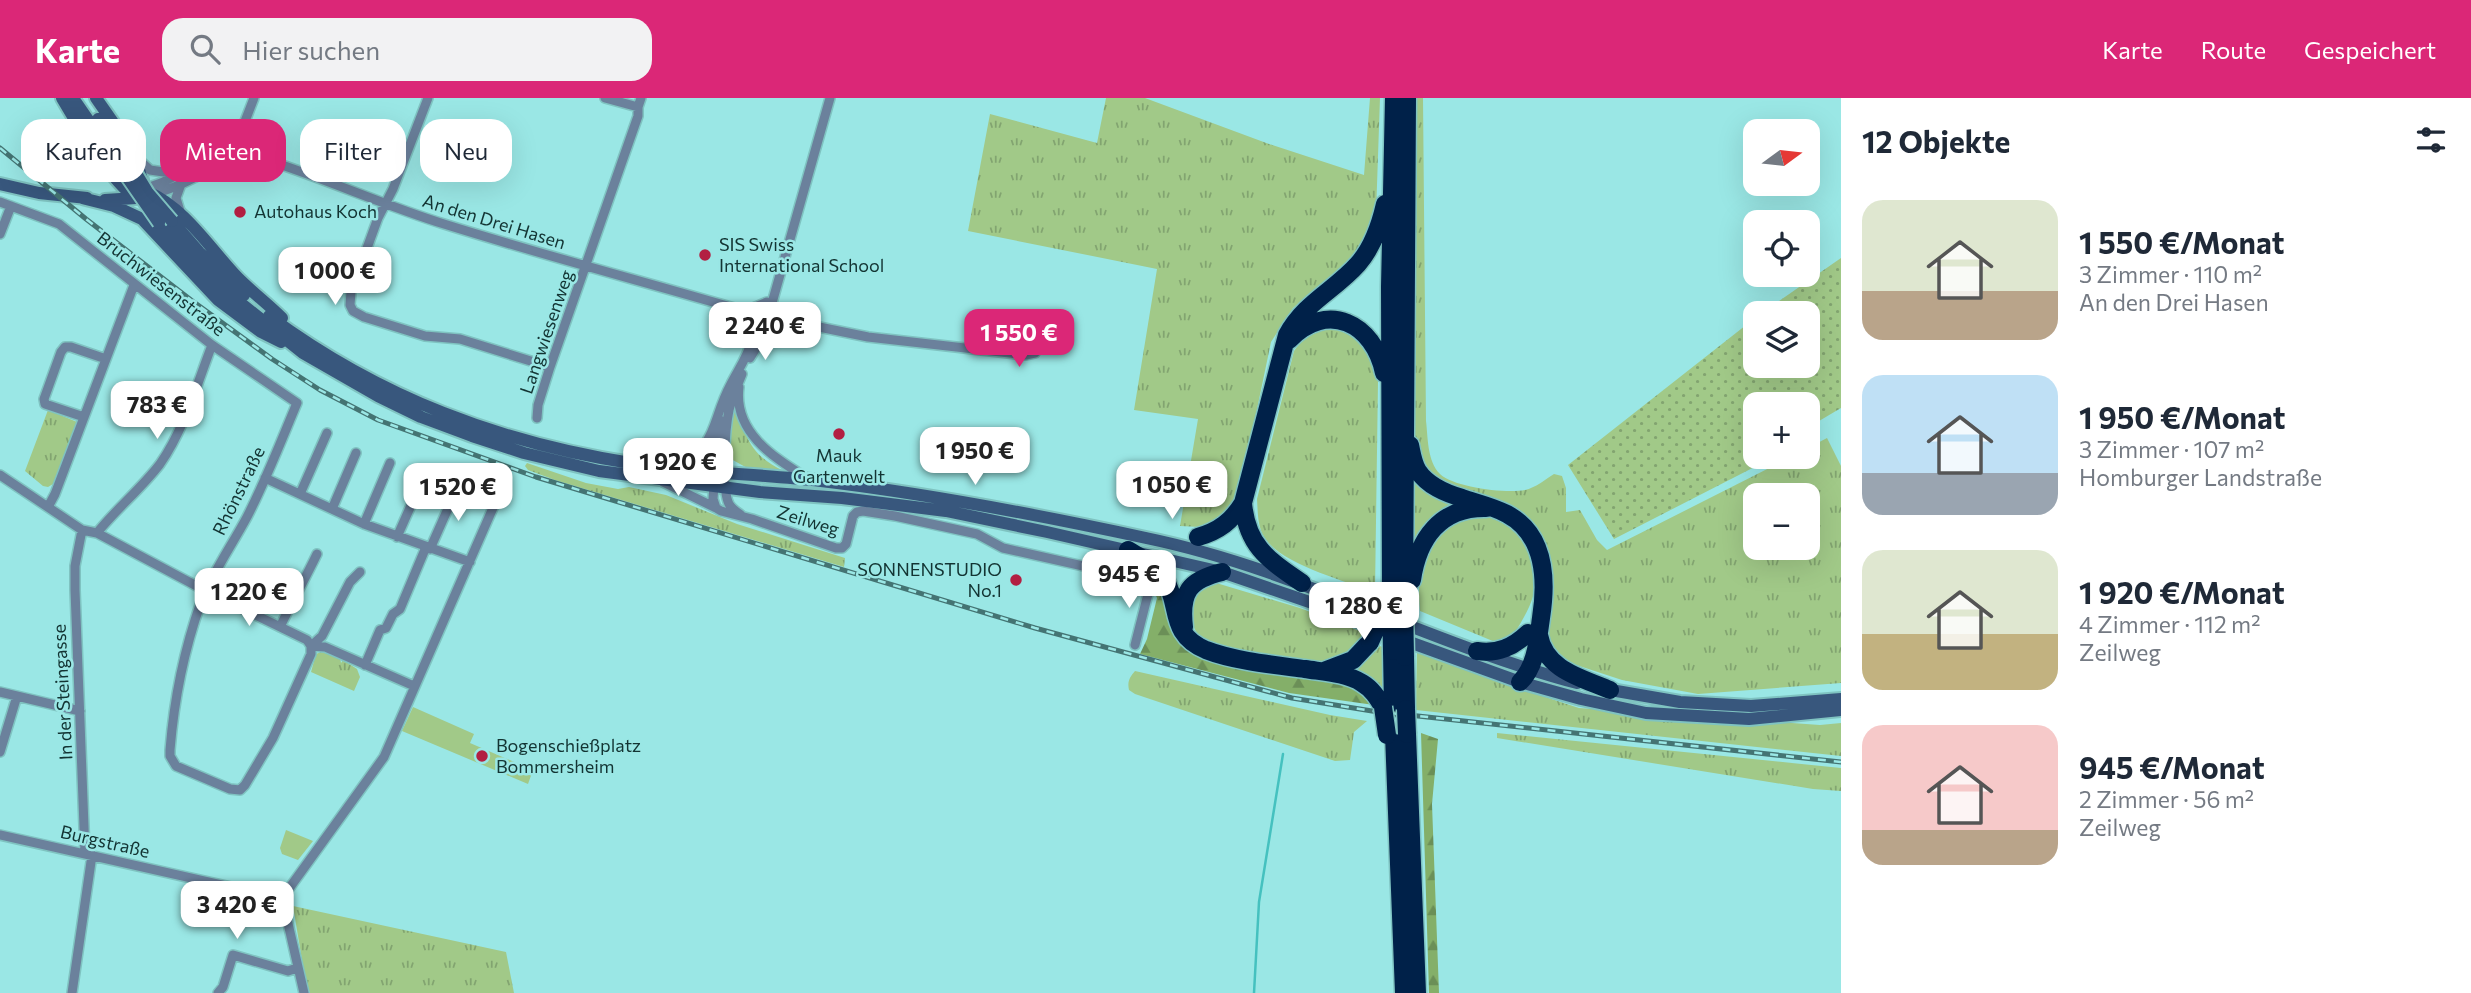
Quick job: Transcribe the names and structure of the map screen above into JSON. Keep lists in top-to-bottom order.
{
  "streets": {
    "street": [
      "An den Drei Hasen",
      "Bruchwiesenstraße",
      "Langwiesenweg",
      "Rhönstraße",
      "Zeilweg",
      "In der Steingasse",
      "Burgstraße"
    ]
  },
  "crossings": [
    ["An den Drei Hasen", "Langwiesenweg"],
    ["Bruchwiesenstraße", "Rhönstraße"],
    ["In der Steingasse", "Burgstraße"]
  ],
  "places": [
    "Autohaus Koch",
    "SIS Swiss International School",
    "Mauk Gartenwelt",
    "SONNENSTUDIO No.1",
    "Bogenschießplatz Bommersheim"
  ],
  "north": "right",
  "page": {
    "header": "Karte",
    "search": "Hier suchen",
    "nav": ["Karte", "Route", "Gespeichert"],
    "heading": "12 Objekte",
    "map_buttons": ["+", "−"],
    "chip": [
      "Kaufen",
      "Mieten",
      "Filter",
      "Neu"
    ],
    "list": [
      {
        "name": "1 550 €/Monat",
        "note": "3 Zimmer · 110 m² · An den Drei Hasen"
      },
      {
        "name": "1 950 €/Monat",
        "note": "3 Zimmer · 107 m² · Homburger Landstraße"
      },
      {
        "name": "1 920 €/Monat",
        "note": "4 Zimmer · 112 m² · Zeilweg"
      },
      {
        "name": "945 €/Monat",
        "note": "2 Zimmer · 56 m² · Zeilweg"
      }
    ],
    "price": [
      "1 000 €",
      "2 240 €",
      "1 550 €",
      "783 €",
      "1 950 €",
      "1 920 €",
      "1 050 €",
      "1 520 €",
      "945 €",
      "1 220 €",
      "1 280 €",
      "3 420 €"
    ]
  }
}
